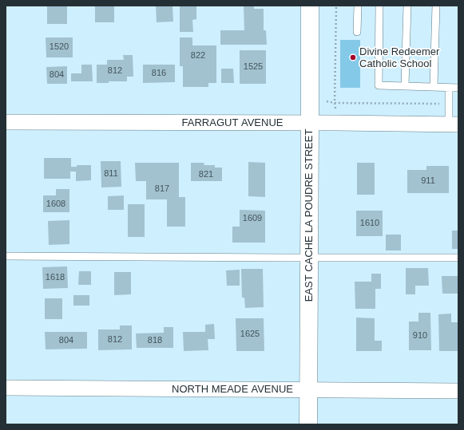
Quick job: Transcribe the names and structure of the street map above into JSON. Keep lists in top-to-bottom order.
{
  "streets": {
    "street": ["FARRAGUT AVENUE", "EAST CACHE LA POUDRE STREET", "NORTH MEADE AVENUE"]
  },
  "crossings": [
    ["FARRAGUT AVENUE", "EAST CACHE LA POUDRE STREET"],
    ["EAST CACHE LA POUDRE STREET", "NORTH MEADE AVENUE"]
  ],
  "places": ["Divine Redeemer Catholic School"],
  "house_numbers": [
    "1520",
    "822",
    "1525",
    "812",
    "816",
    "804",
    "811",
    "821",
    "911",
    "817",
    "1608",
    "1609",
    "1610",
    "1618",
    "1625",
    "910",
    "812",
    "804",
    "818"
  ]
}
